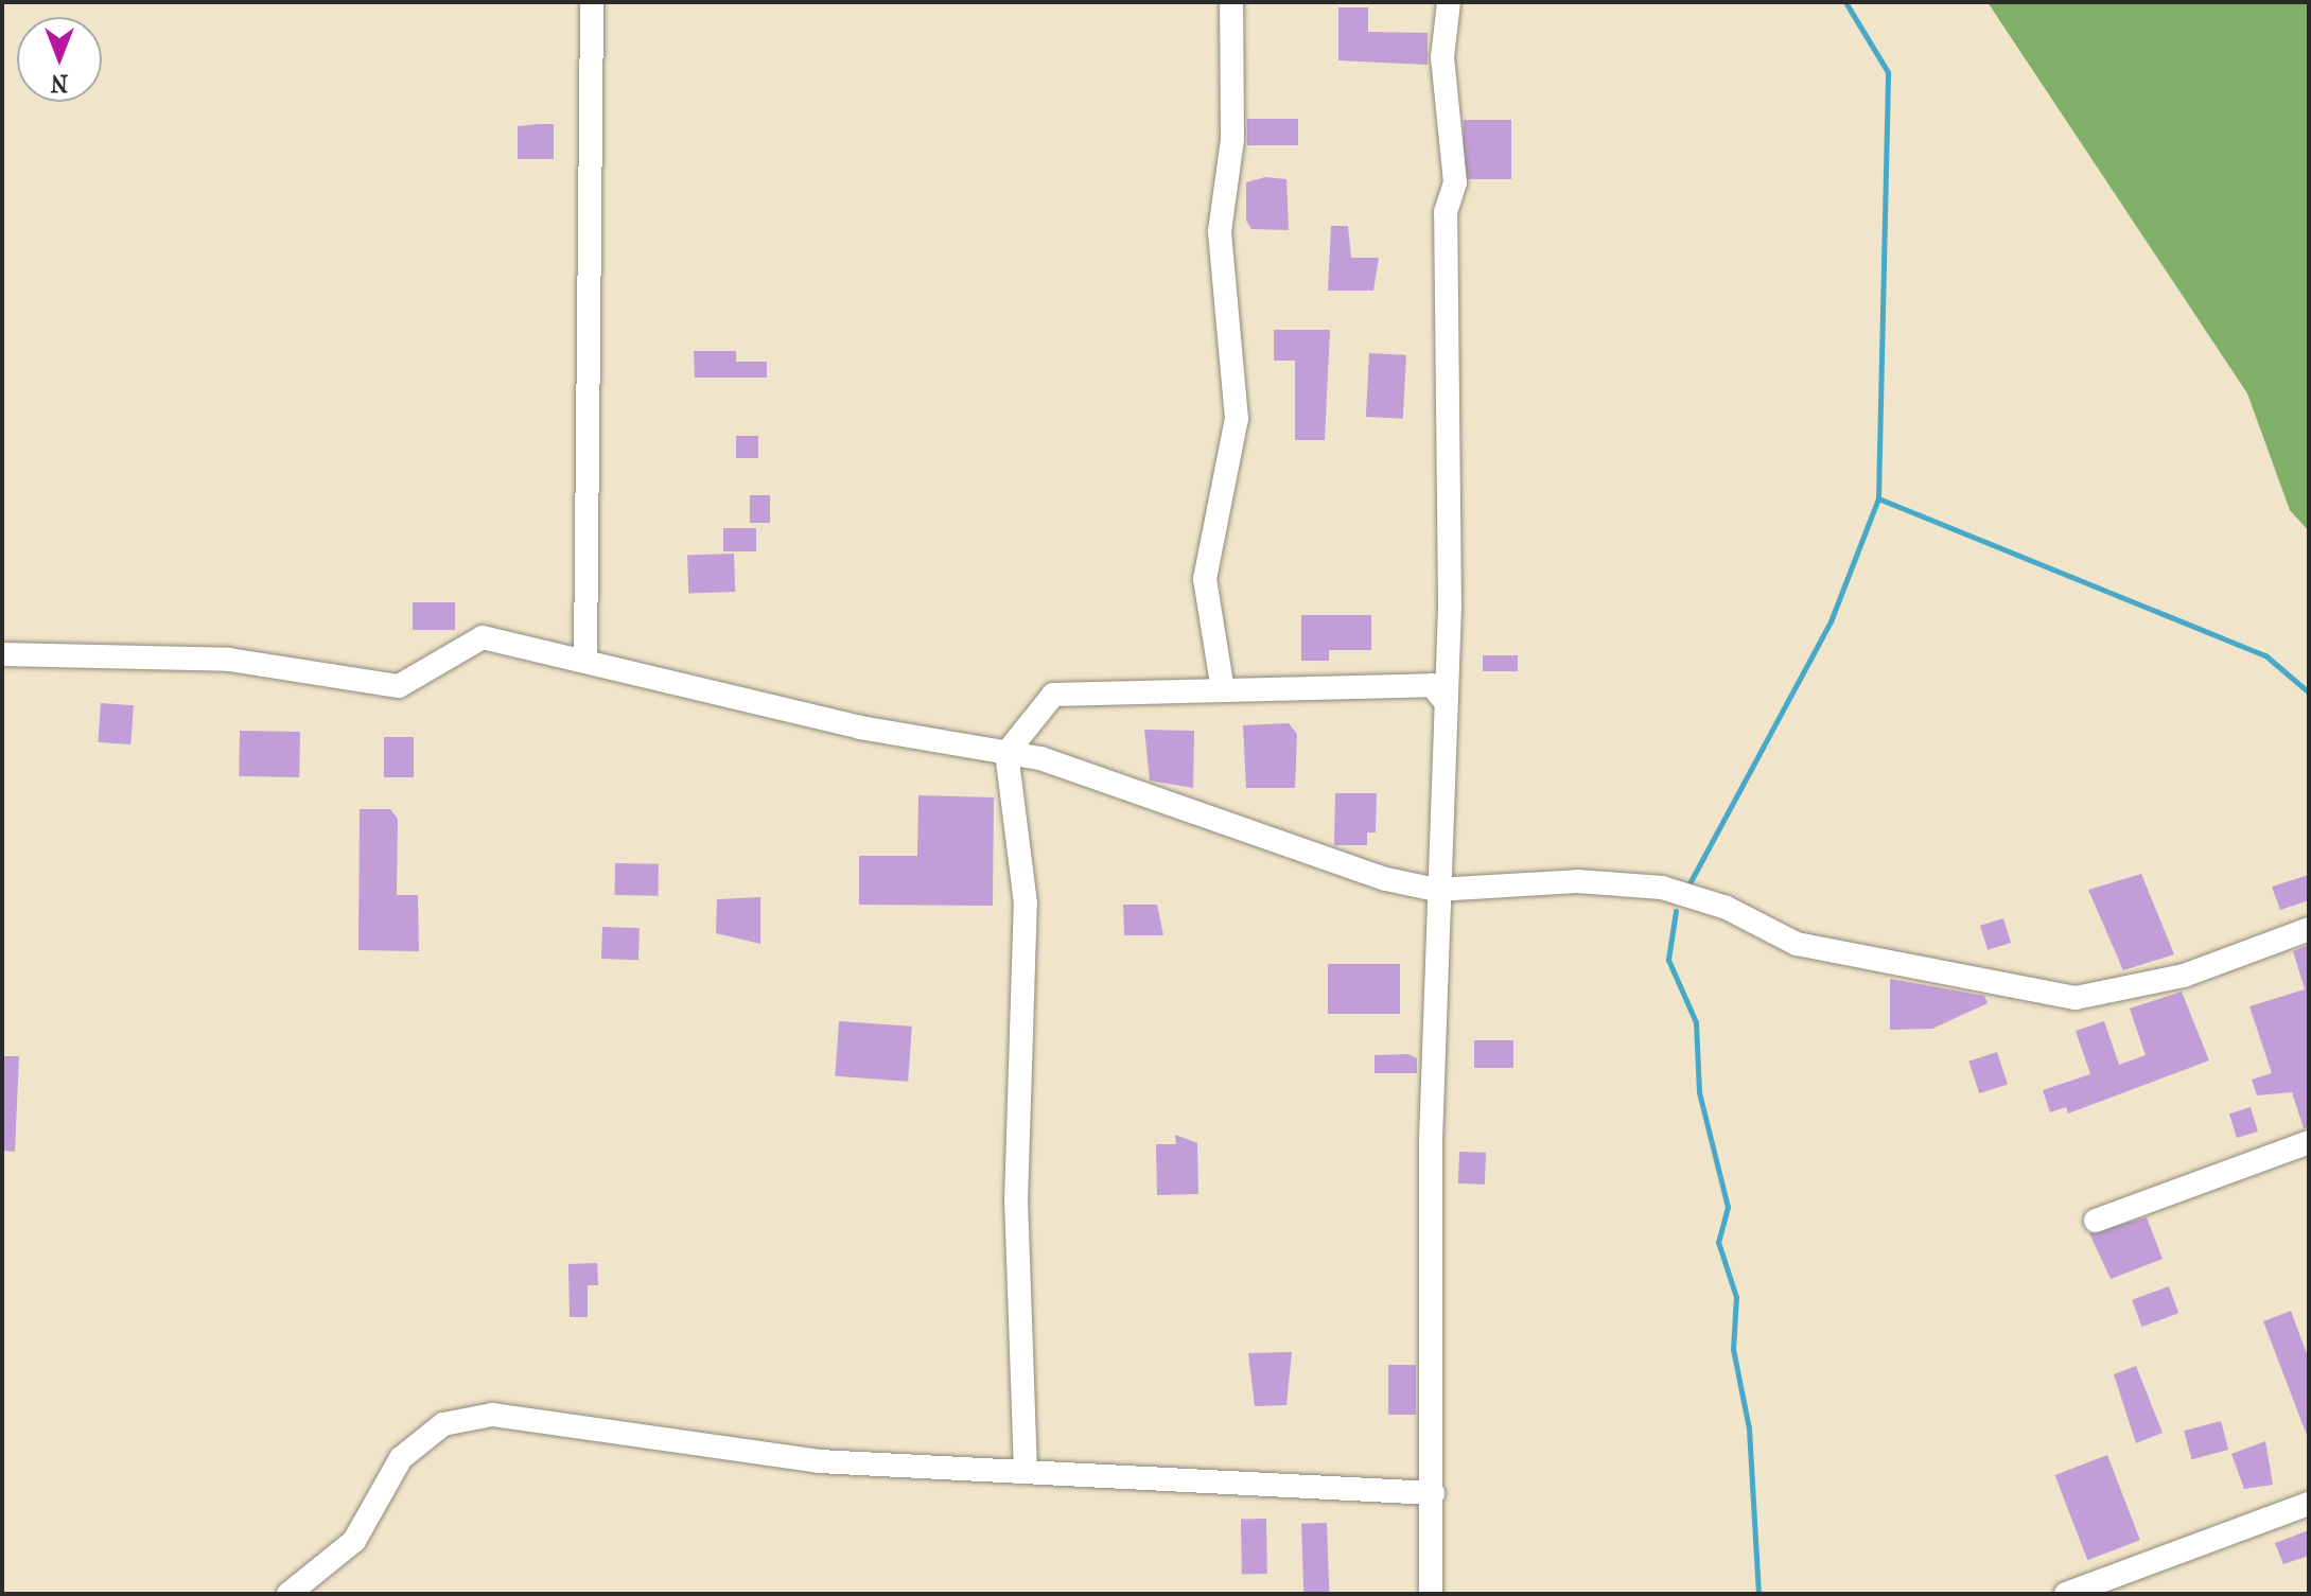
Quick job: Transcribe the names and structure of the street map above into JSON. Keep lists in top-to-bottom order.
{
  "north": "bottom"
}
